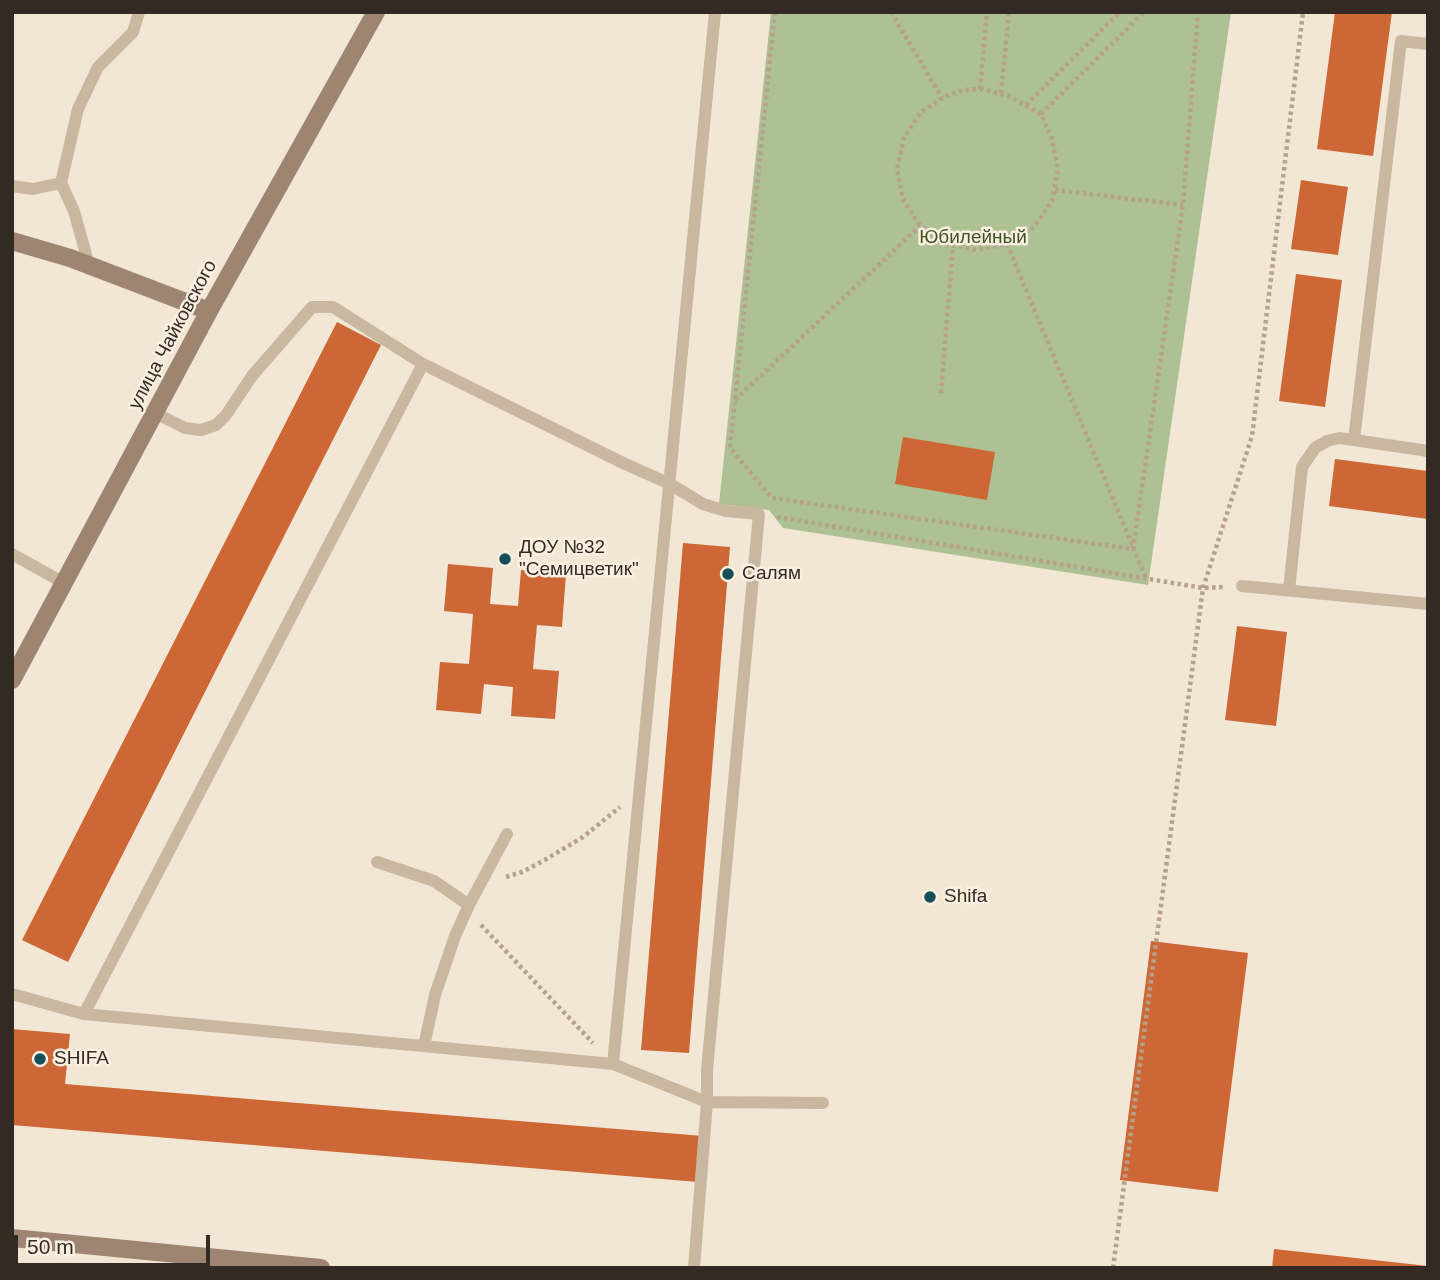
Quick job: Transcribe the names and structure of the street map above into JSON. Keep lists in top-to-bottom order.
{
  "streets": {
    "main road": ["улица Чайковского"]
  },
  "parks": ["Юбилейный"],
  "places": [
    "ДОУ №32 \"Семицветик\"",
    "Салям",
    "Shifa",
    "SHIFA"
  ],
  "scale_bar": "50 m"
}
